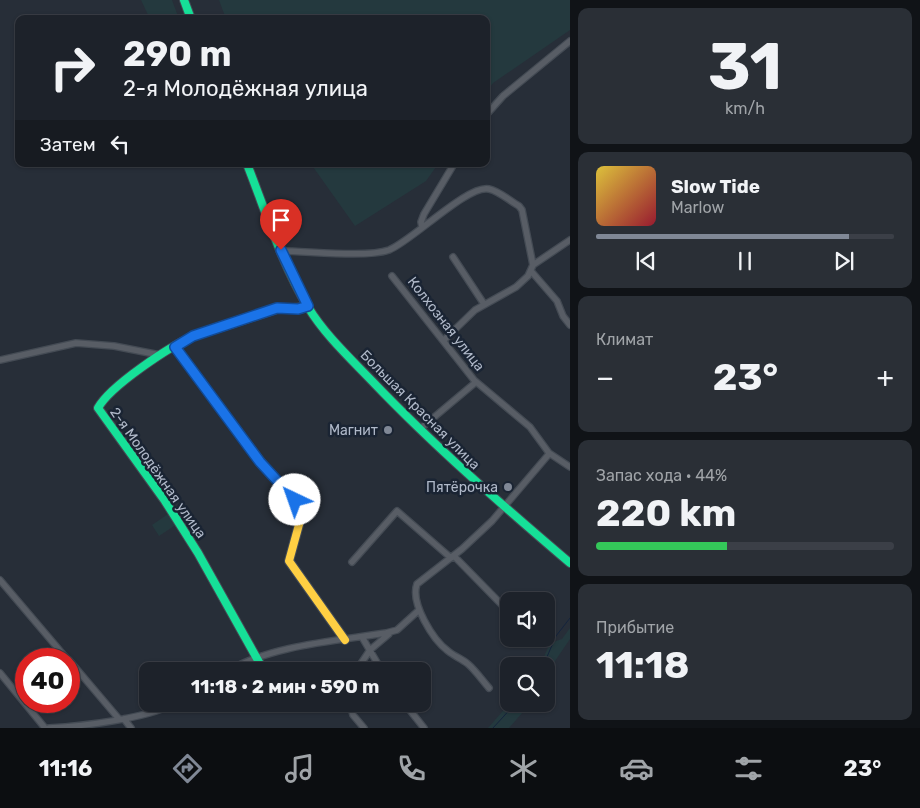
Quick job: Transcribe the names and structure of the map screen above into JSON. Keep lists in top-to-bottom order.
{
  "streets": {
    "street": ["Колхозная улица", "Большая Красная улица", "2-я Молодёжная улица"]
  },
  "crossings": [
    ["Большая Красная улица", "2-я Молодёжная улица"]
  ],
  "places": ["Магнит", "Пятёрочка"],
  "page": {
    "tile": [
      ["31", "km/h"],
      "Климат",
      ["Запас хода · 44%", "220 km"],
      ["Прибытие", "11:18"]
    ],
    "turn": ["290 m", "2-я Молодёжная улица"],
    "then": "Затем",
    "song": ["Slow Tide", "Marlow"],
    "heat": ["−", "23°", "+"],
    "limit": "40",
    "trip": "11:18 · 2 мин · 590 m",
    "tabs": ["11:16", "23°"]
  }
}
